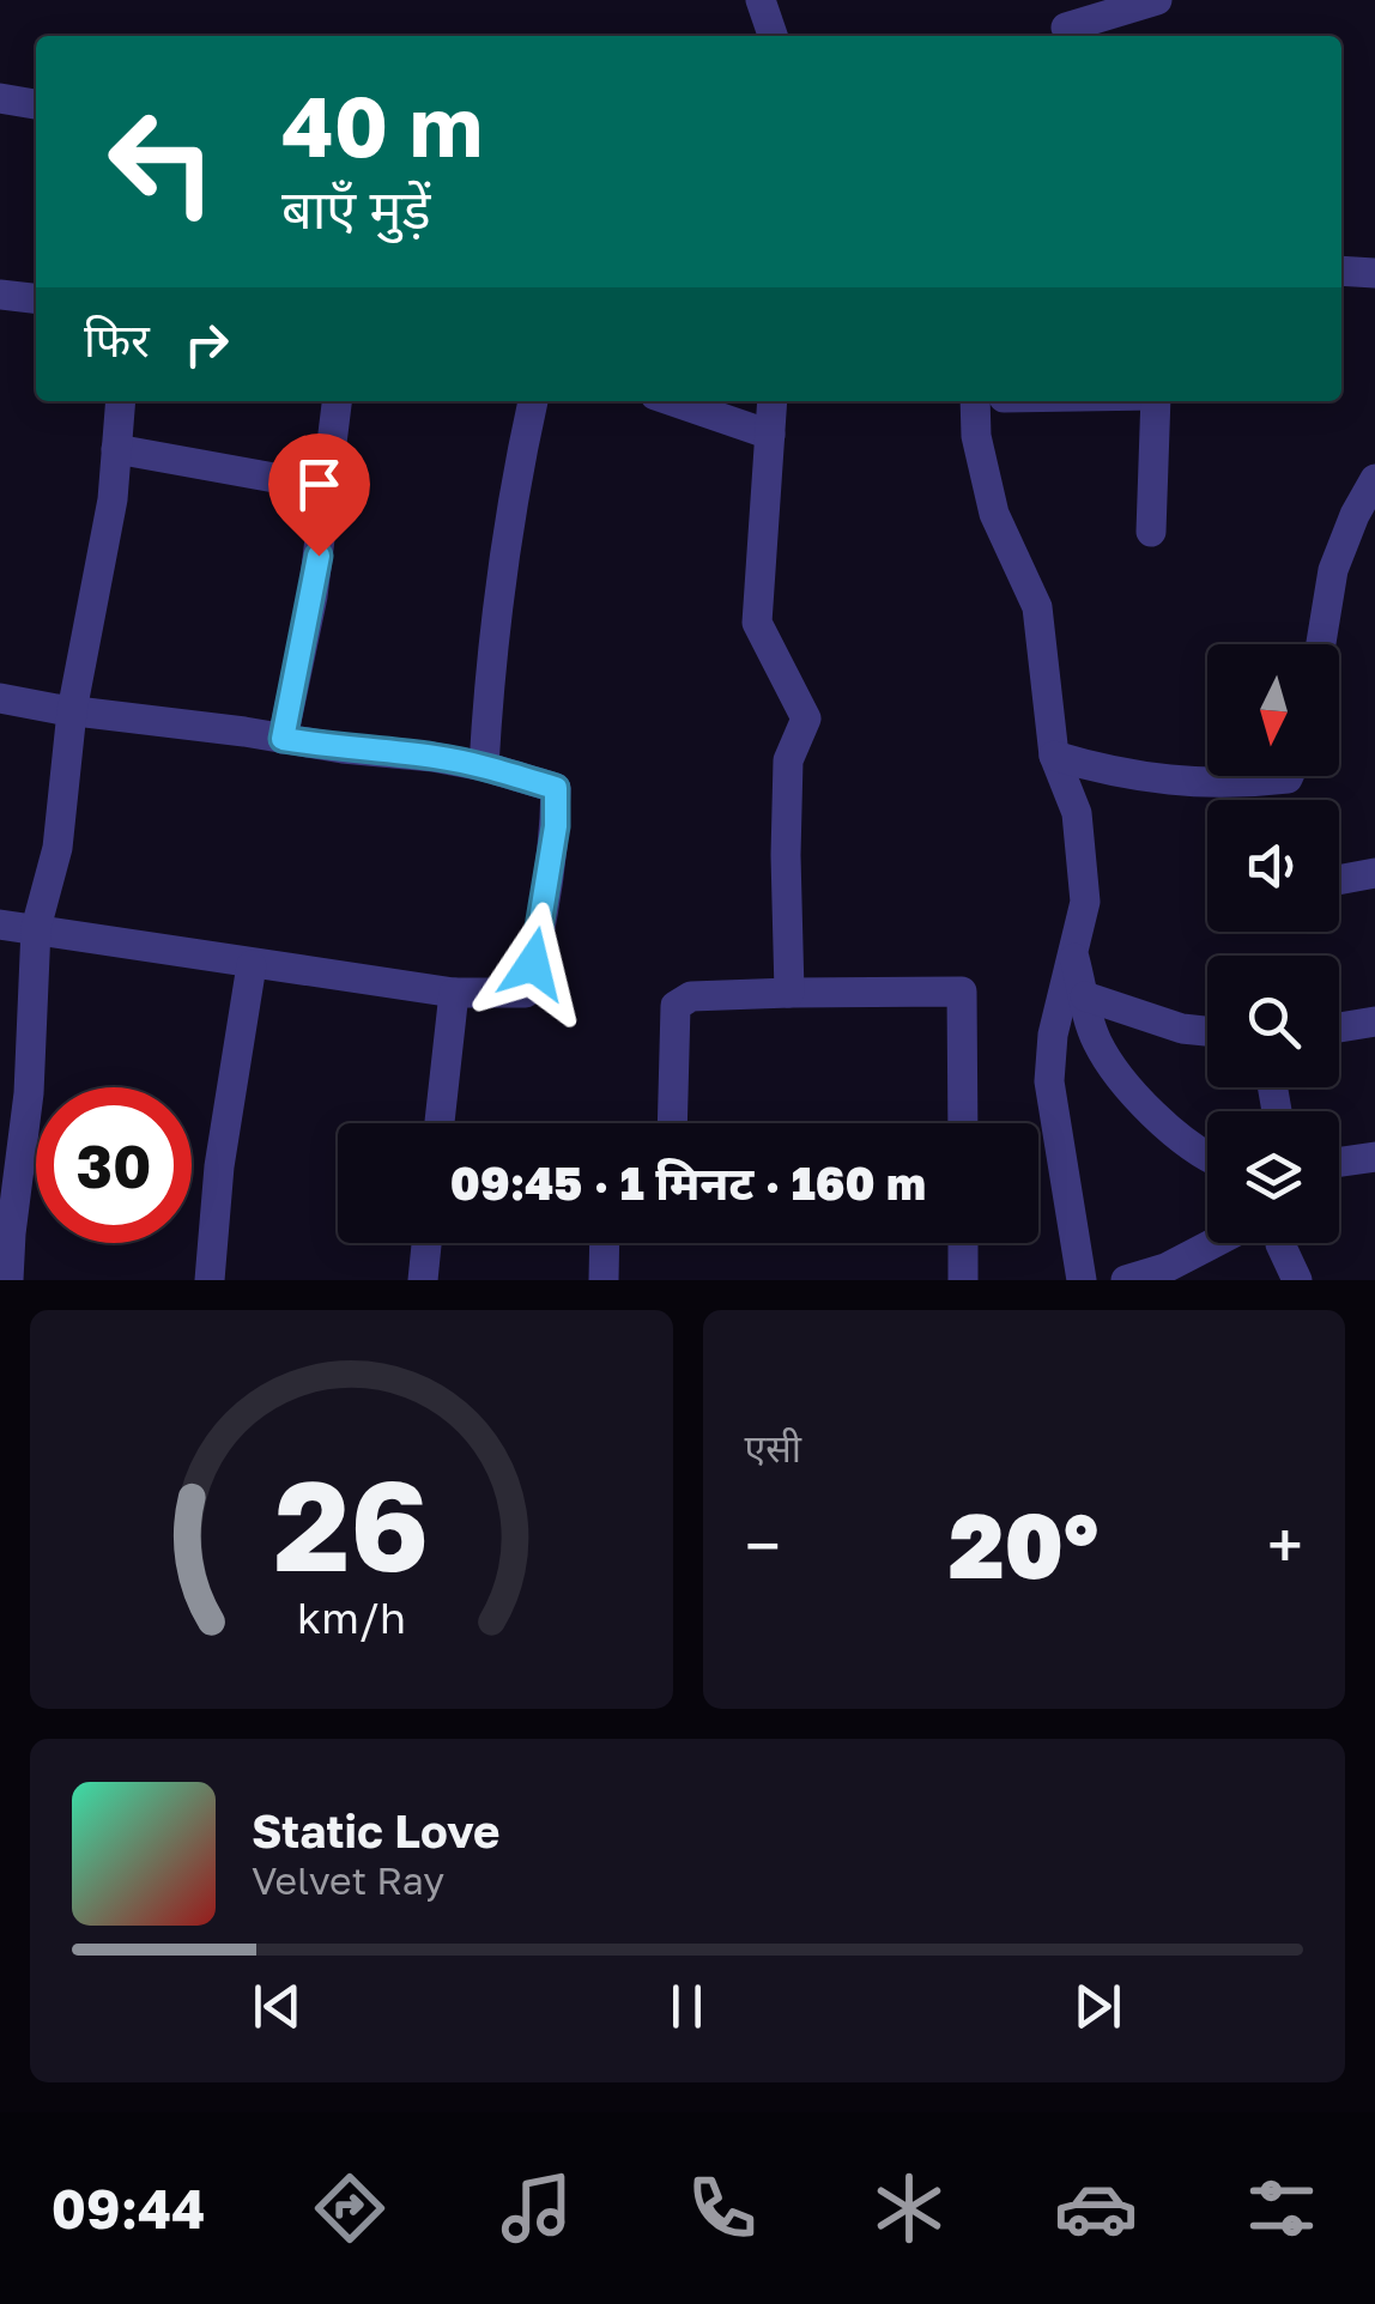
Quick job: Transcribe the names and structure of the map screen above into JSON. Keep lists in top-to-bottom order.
{
  "north": "bottom",
  "page": {
    "turn": ["40 m", "बाएँ मुड़ें"],
    "then": "फिर",
    "limit": "30",
    "trip": "09:45 · 1 मिनट · 160 m",
    "tile": "एसी",
    "heat": ["−", "20°", "+"],
    "song": ["Static Love", "Velvet Ray"],
    "tabs": "09:44",
    "gauge": ["26", "km/h"]
  }
}
